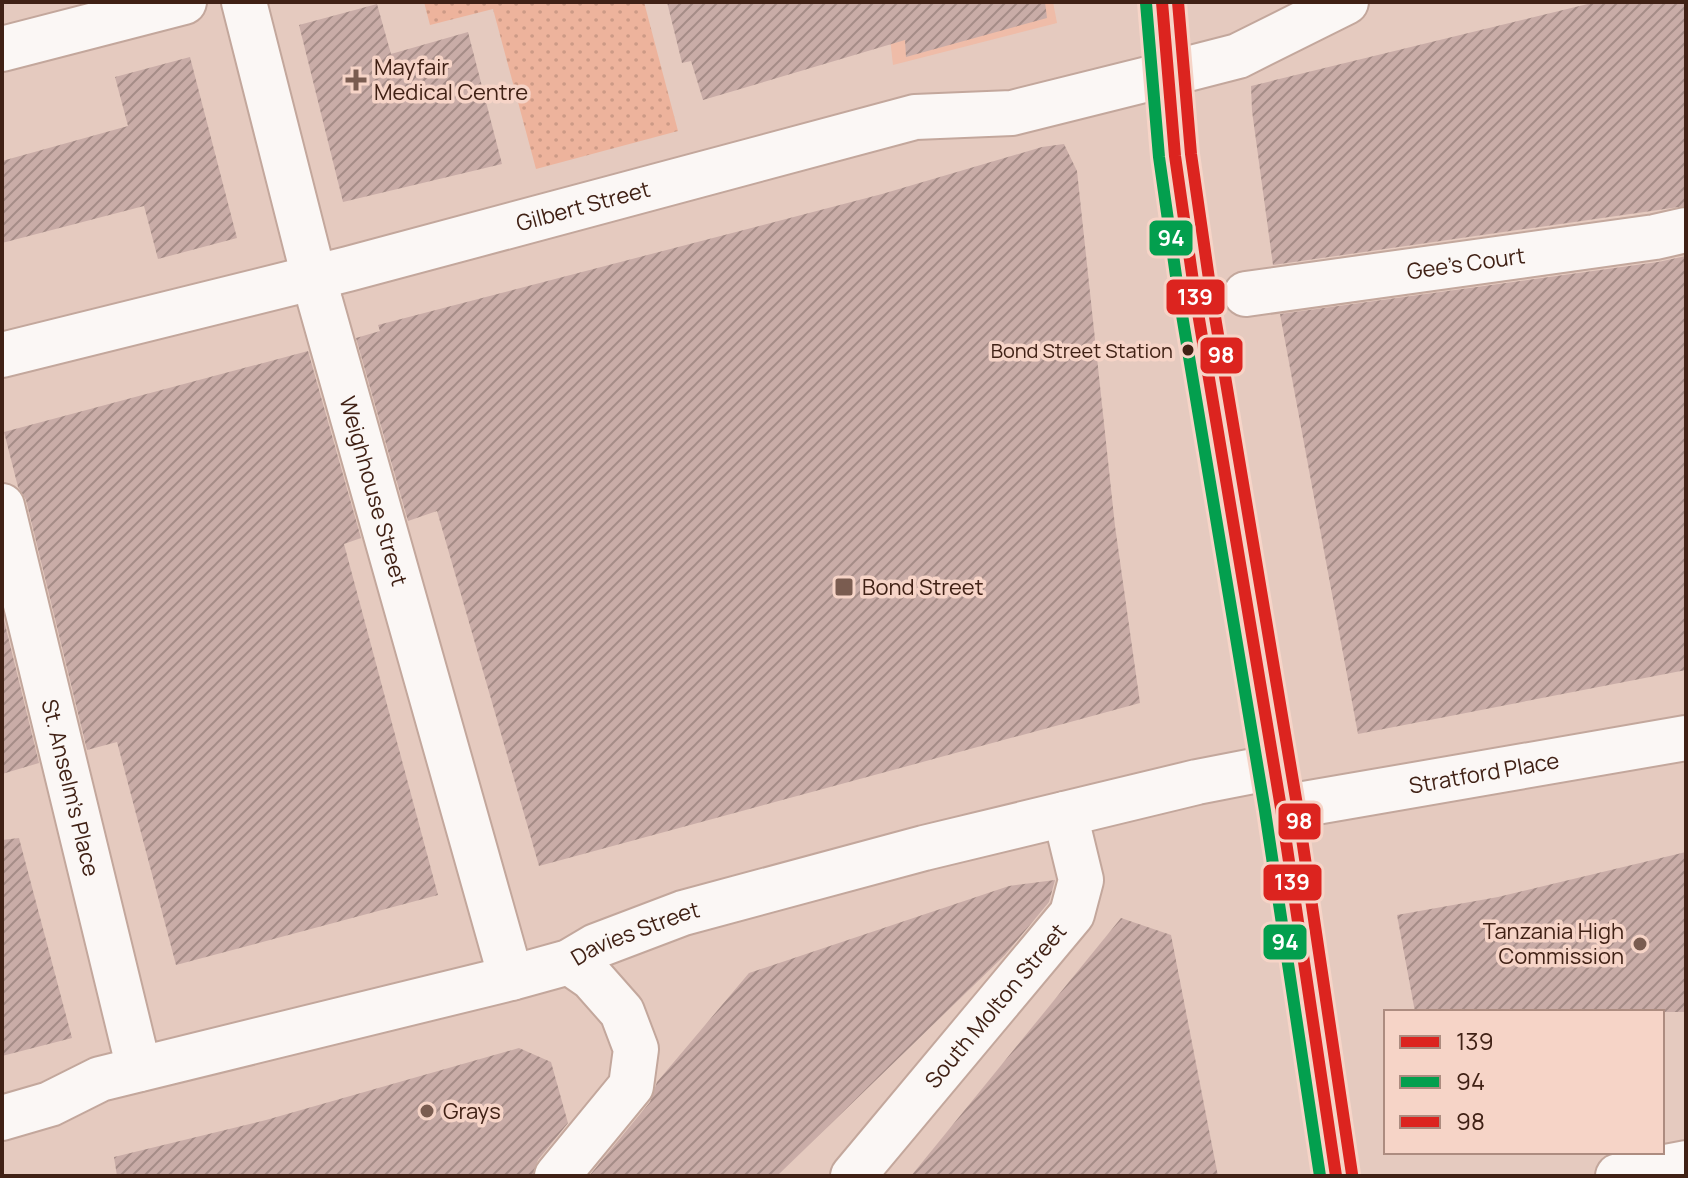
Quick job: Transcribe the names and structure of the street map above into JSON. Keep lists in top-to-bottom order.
{
  "streets": {
    "street": [
      "Gilbert Street",
      "Gee's Court",
      "Weighhouse Street",
      "Stratford Place",
      "St. Anselm's Place",
      "Davies Street",
      "South Molton Street"
    ]
  },
  "crossings": [
    ["Gilbert Street", "Weighhouse Street"],
    ["Weighhouse Street", "Davies Street"],
    ["Stratford Place", "Davies Street"],
    ["St. Anselm's Place", "Davies Street"],
    ["Davies Street", "South Molton Street"]
  ],
  "places": {
    "health": ["Mayfair Medical Centre"],
    "other": ["Bond Street Station", "Tanzania High Commission", "Grays"],
    "transit": ["Bond Street"]
  },
  "lines": ["transit line 139", "transit line 98", "transit line 94"],
  "legend": ["139", "94", "98"]
}
